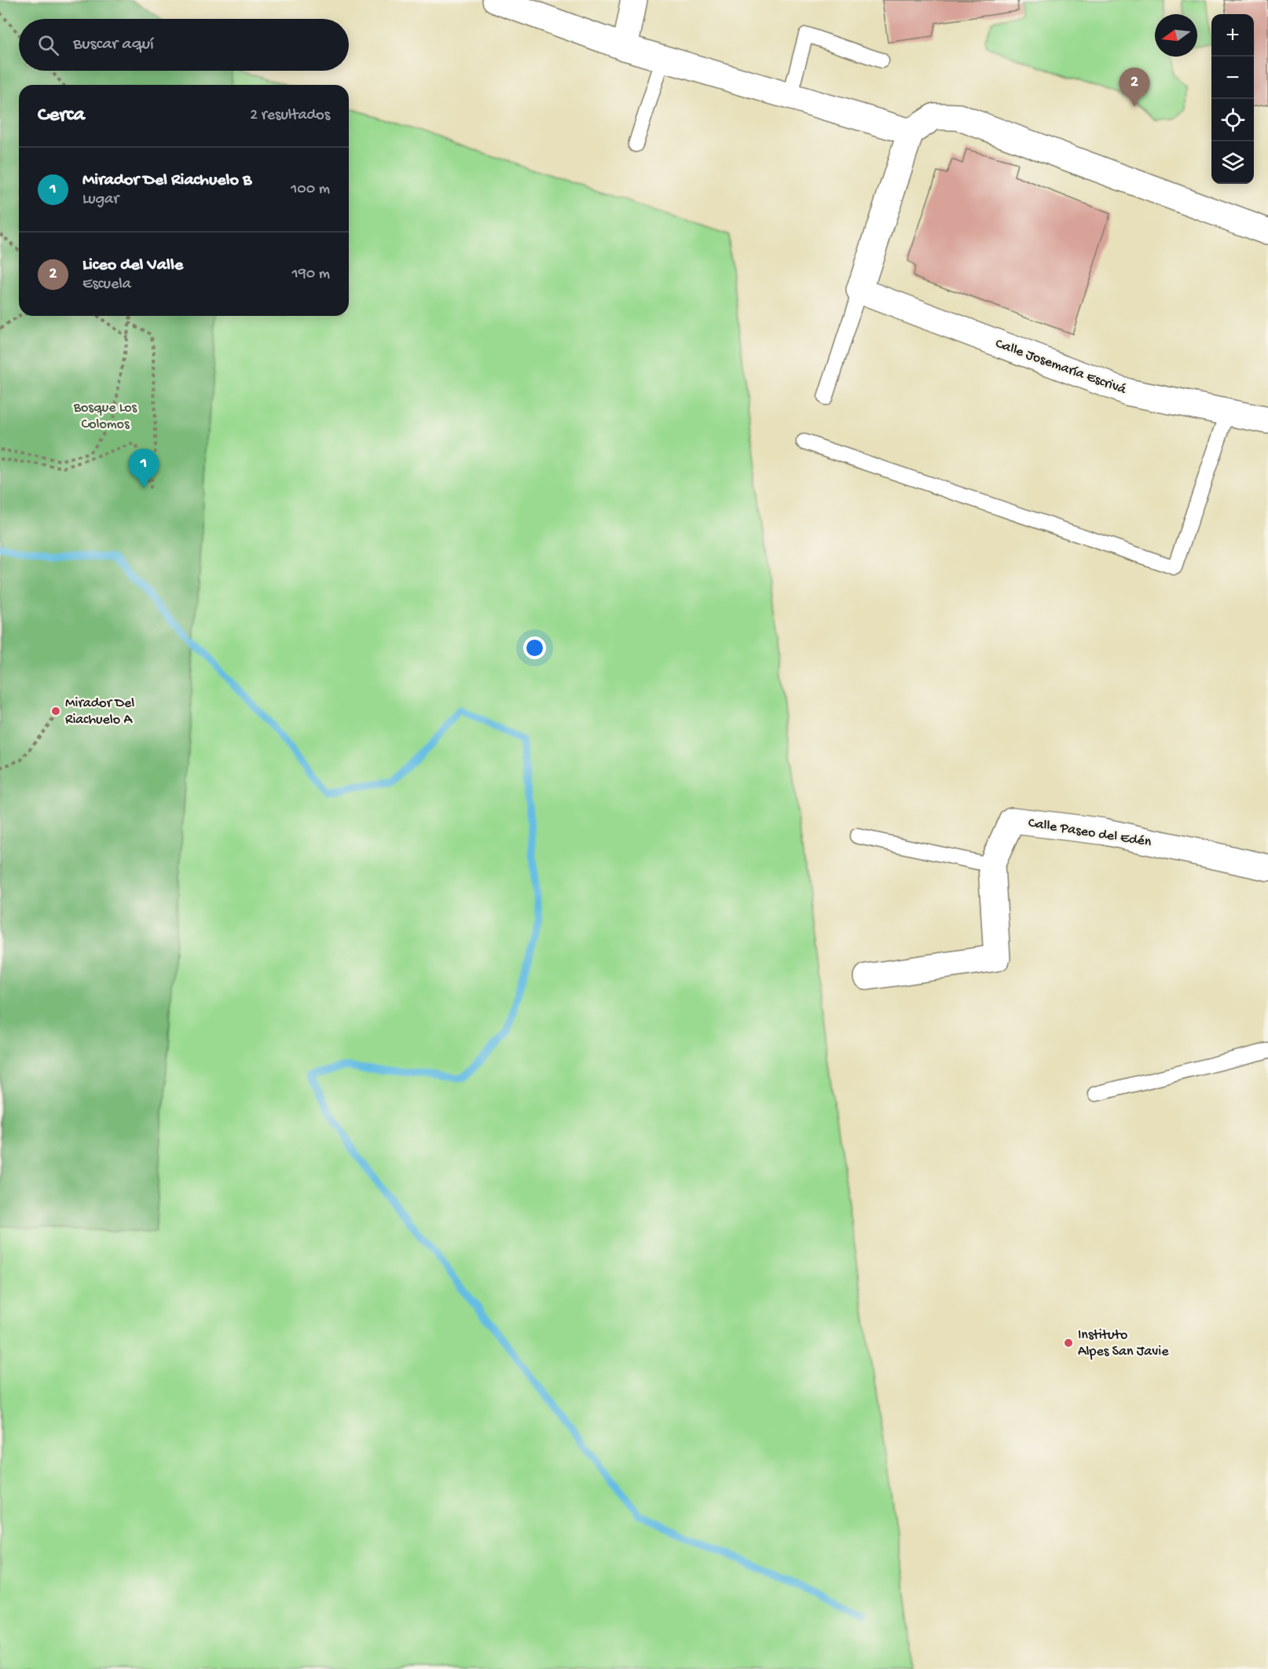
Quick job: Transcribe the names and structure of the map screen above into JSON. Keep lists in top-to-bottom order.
{
  "streets": {
    "street": ["Calle Josemaría Escrivá", "Calle Paseo del Edén"]
  },
  "parks": ["Bosque Los Colomos"],
  "places": ["Mirador Del Riachuelo A", "Instituto Alpes San Javie"],
  "north": "left",
  "page": {
    "map_buttons": ["+", "−"],
    "search": "Buscar aquí",
    "pins": ["2", "1"],
    "heading": ["Cerca", "2 resultados"],
    "list": [
      {
        "mark": "1",
        "name": "Mirador Del Riachuelo B",
        "note": "Lugar",
        "value": "100 m"
      },
      {
        "mark": "2",
        "name": "Liceo del Valle",
        "note": "Escuela",
        "value": "190 m"
      }
    ]
  }
}
